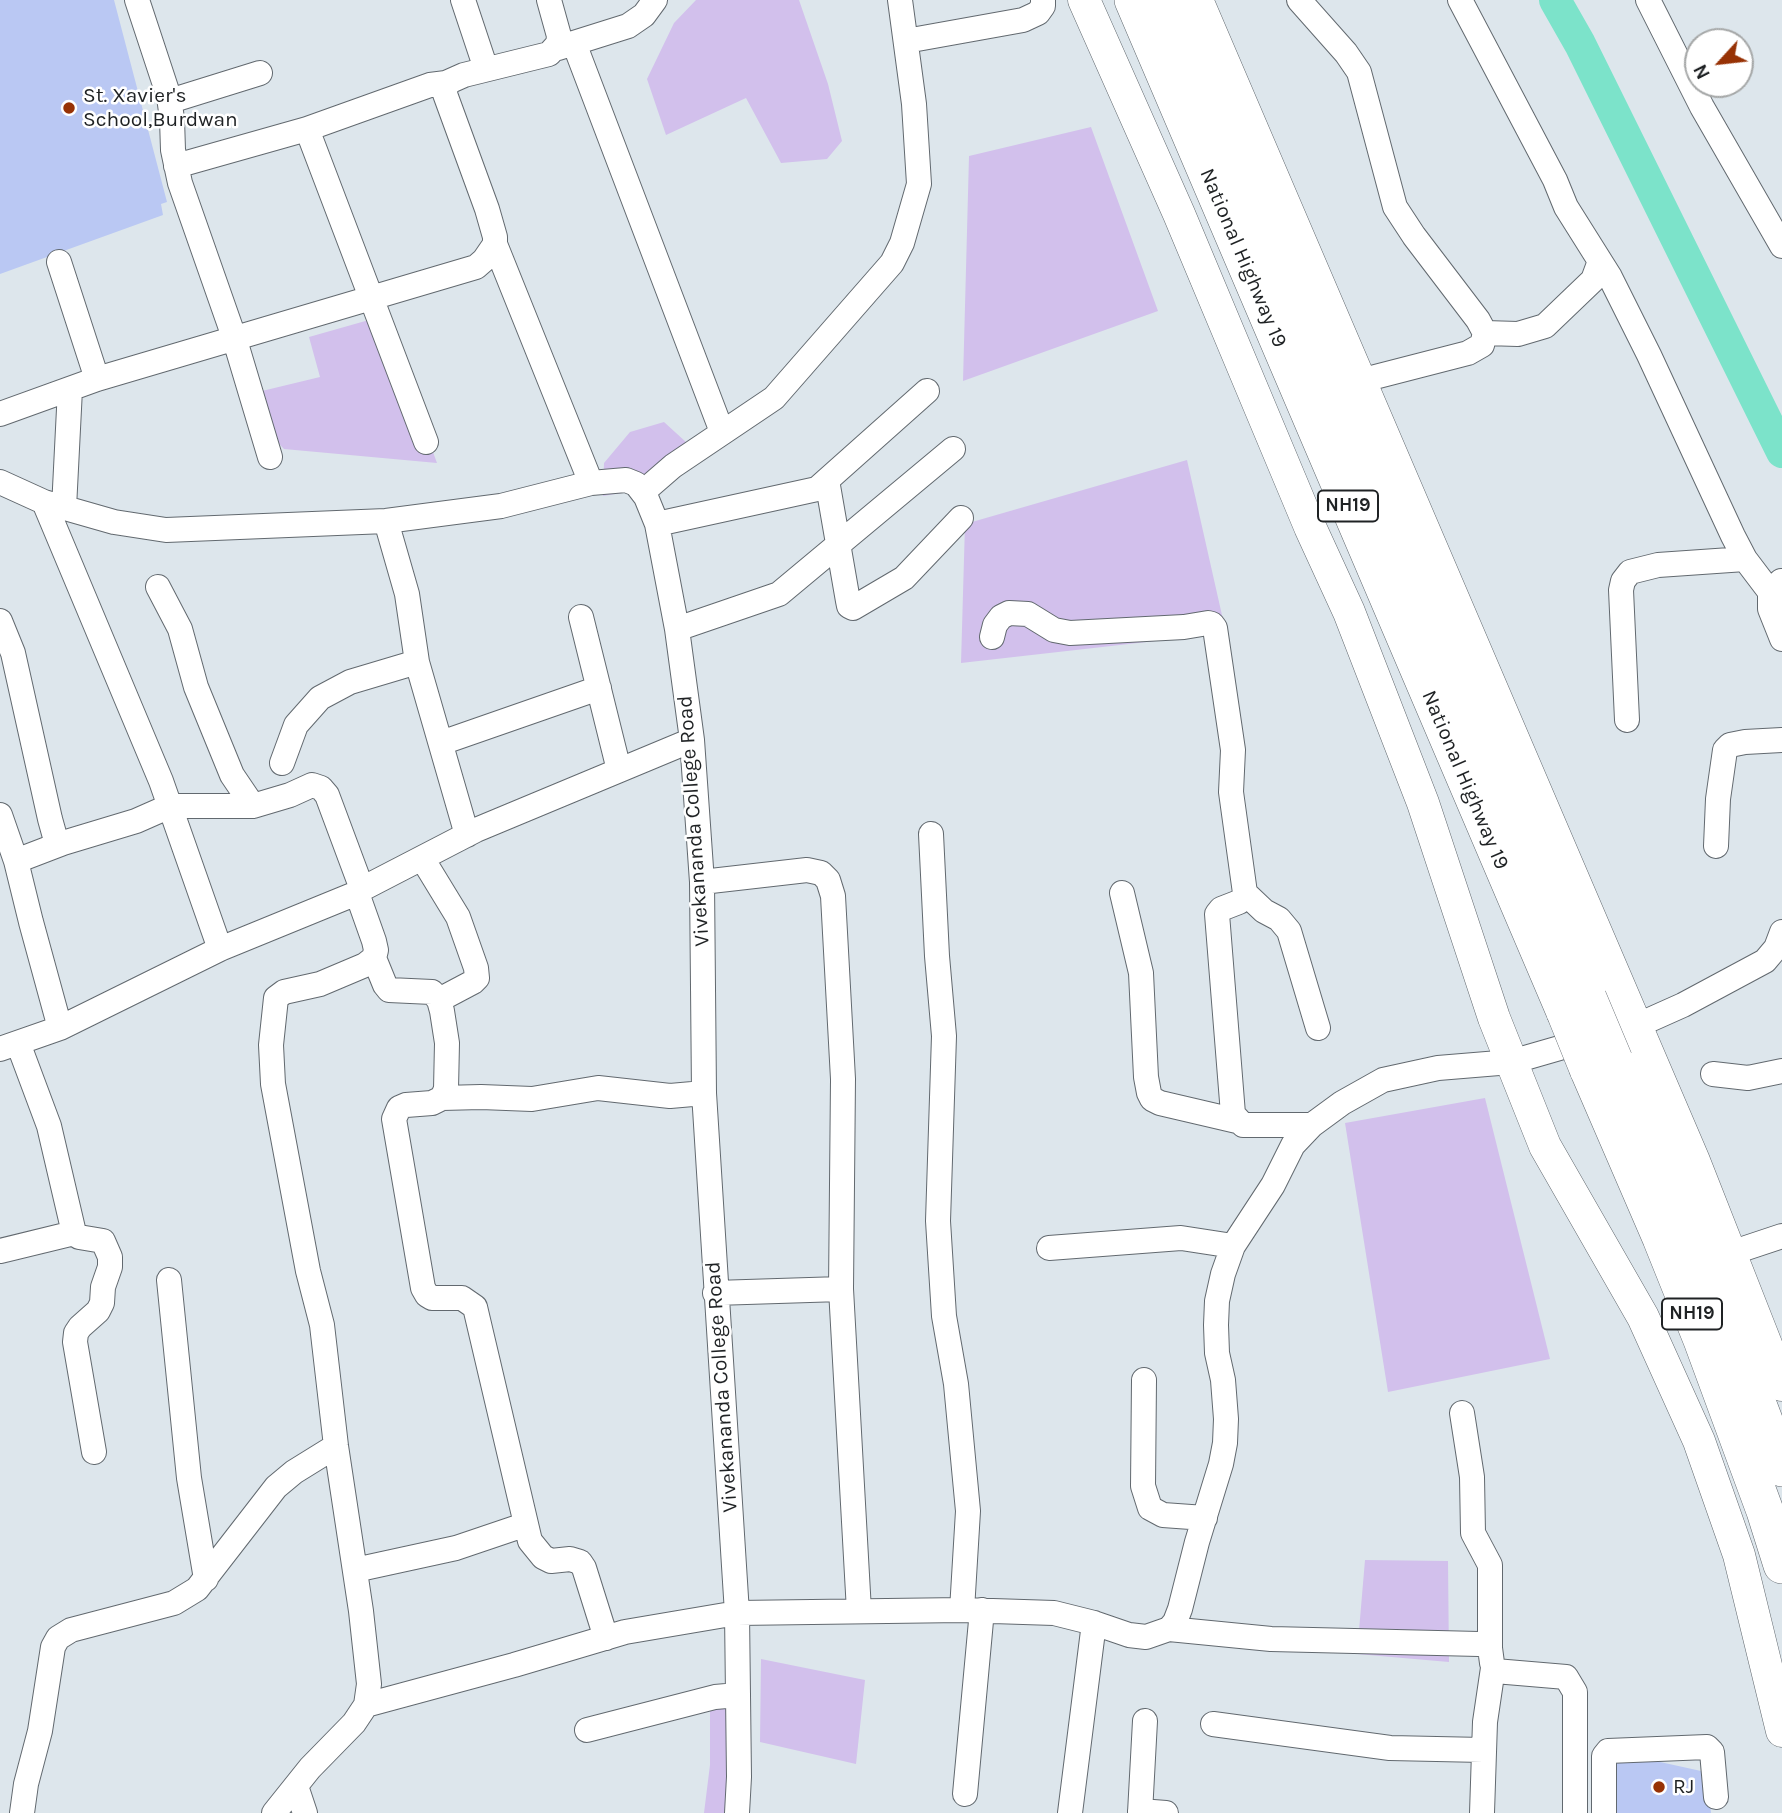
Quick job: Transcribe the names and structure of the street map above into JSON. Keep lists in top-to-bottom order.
{
  "streets": {
    "highway": ["National Highway 19", "NH19"],
    "street": ["Vivekananda College Road"]
  },
  "crossings": [
    ["National Highway 19", "NH19"]
  ],
  "places": ["St. Xavier's School,Burdwan", "RJ"],
  "north": "bottom left"
}
